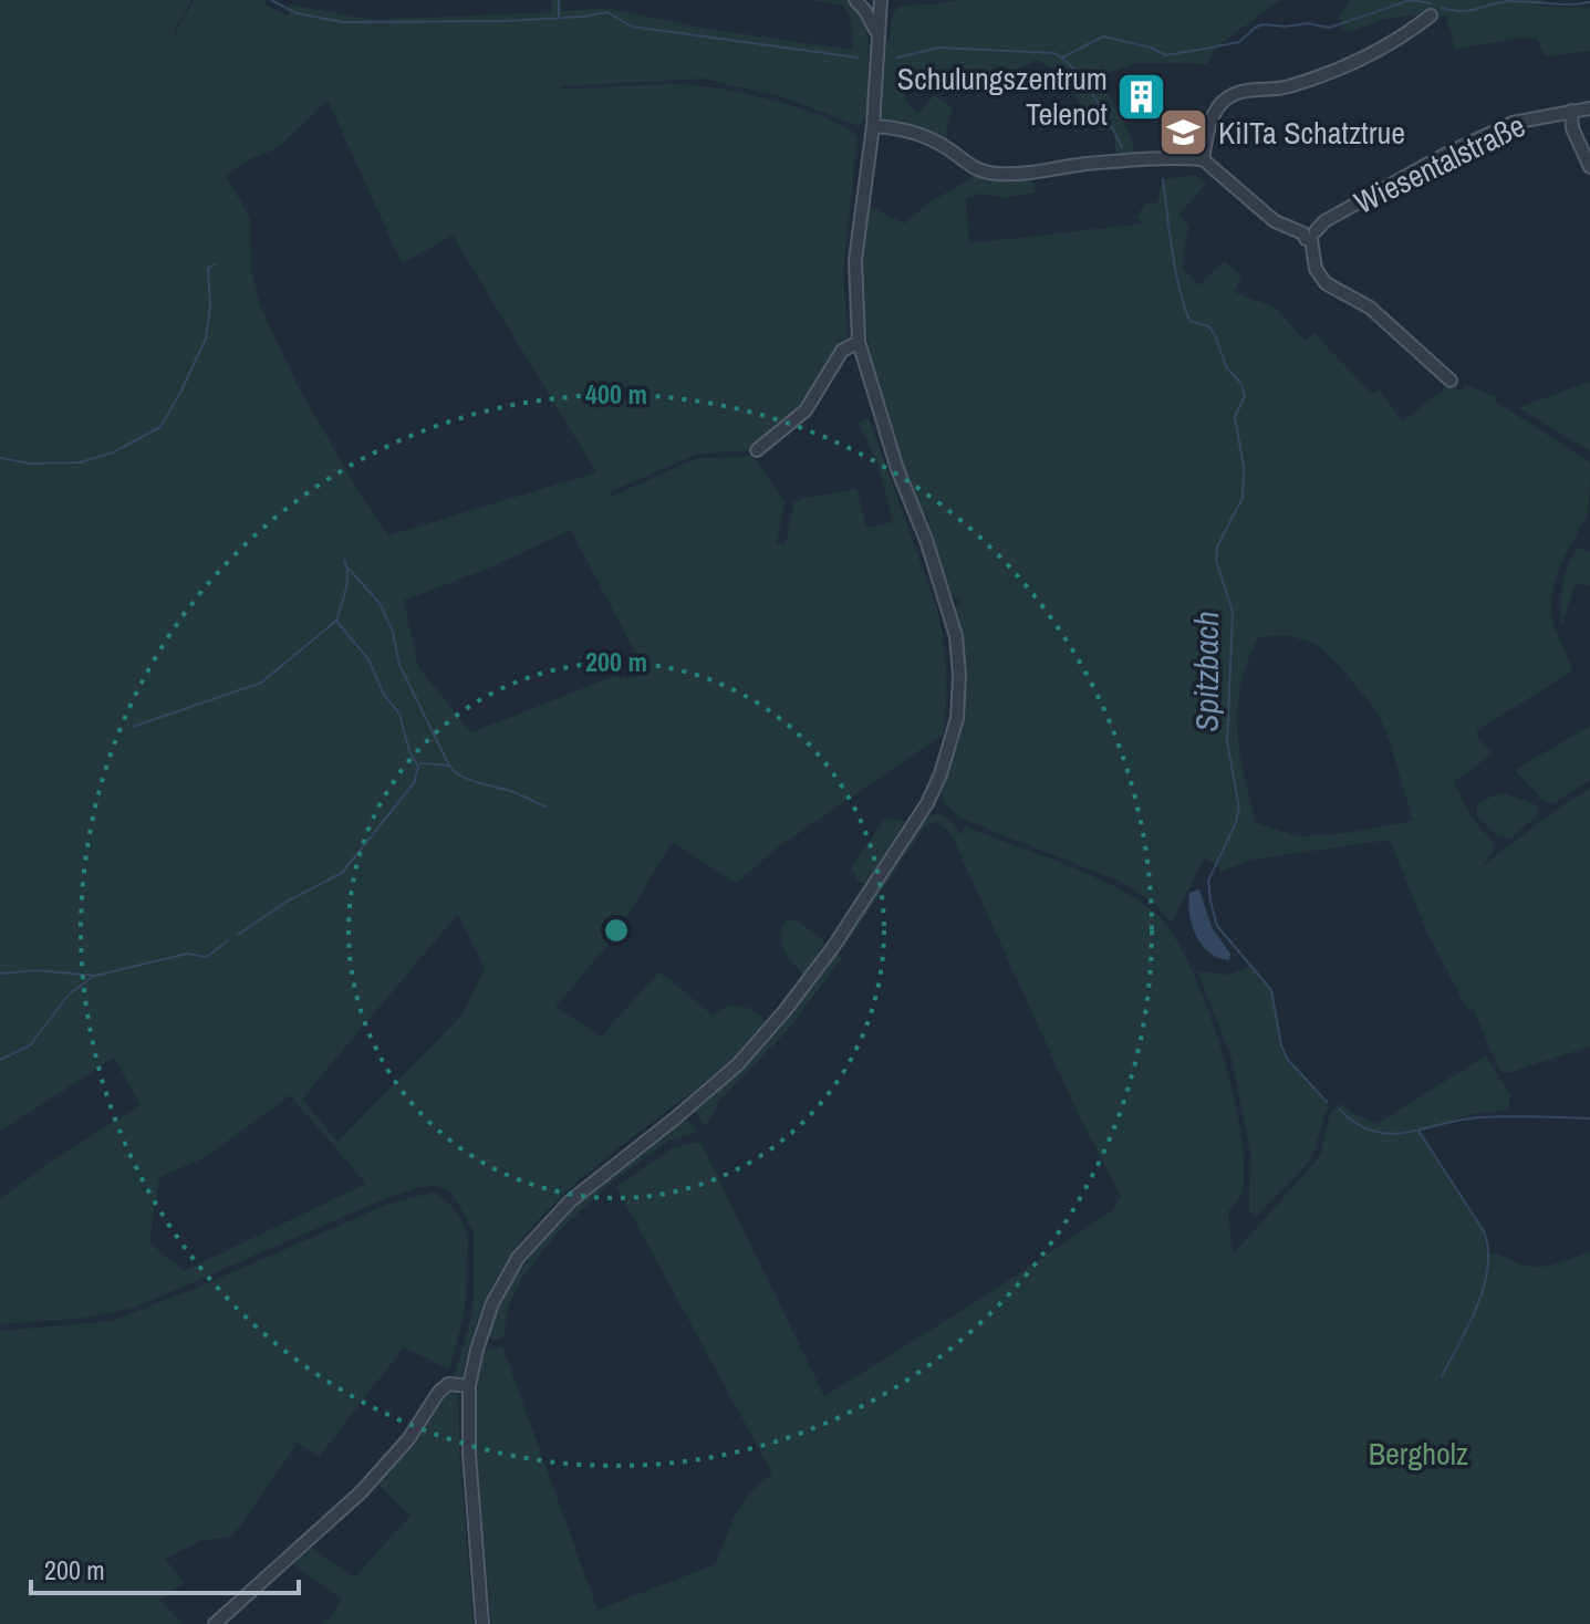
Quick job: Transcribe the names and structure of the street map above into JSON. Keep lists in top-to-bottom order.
{
  "streets": {
    "street": ["Wiesentalstraße"]
  },
  "water": ["Spitzbach"],
  "parks": ["Bergholz"],
  "places": {
    "building": ["Schulungszentrum Telenot"],
    "school or university": ["KiITa Schatztrue"]
  },
  "scale_bar": "200 m",
  "rings": ["400 m", "200 m"]
}
